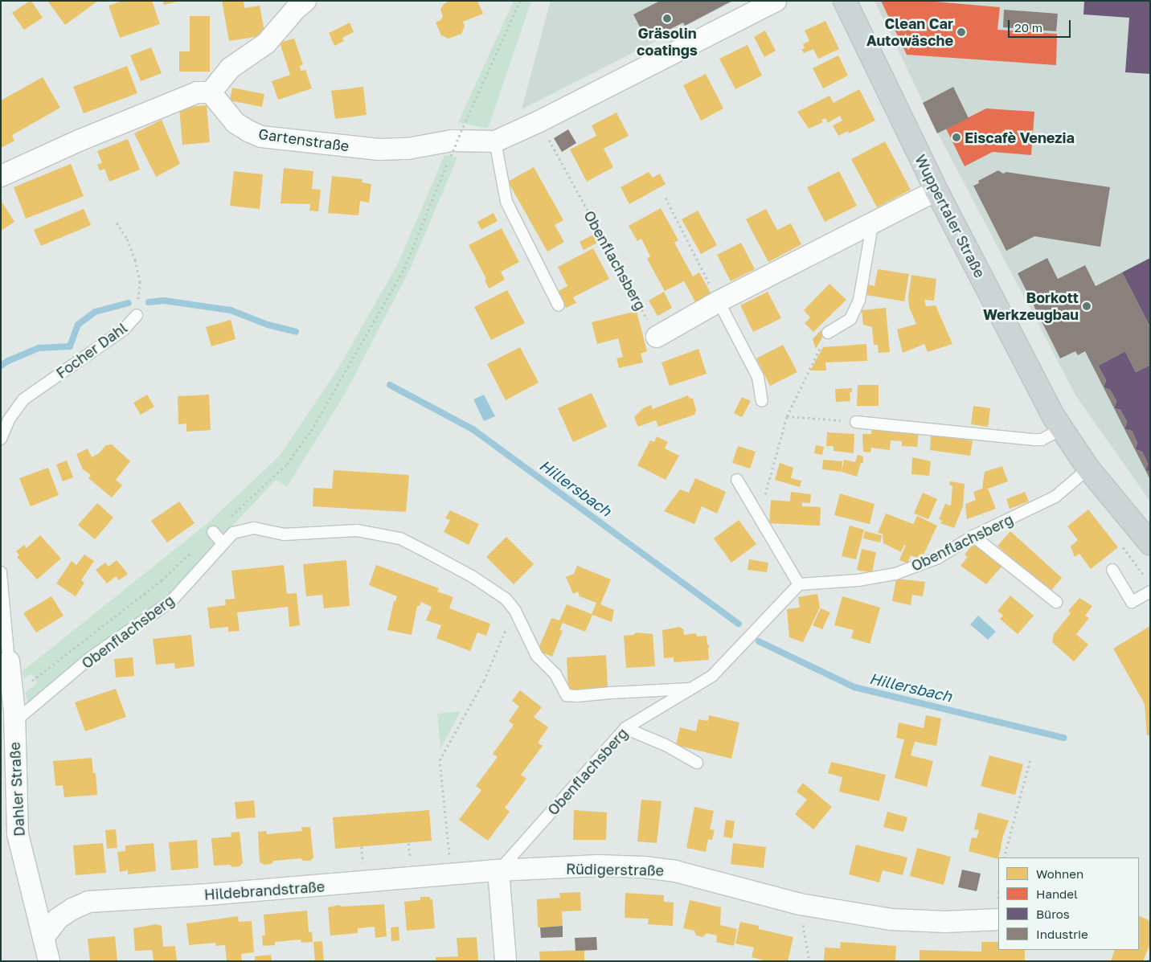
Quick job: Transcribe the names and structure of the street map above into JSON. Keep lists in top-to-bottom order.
{
  "streets": {
    "main road": ["Wuppertaler Straße"],
    "street": [
      "Gartenstraße",
      "Dahler Straße",
      "Rüdigerstraße",
      "Hildebrandstraße"
    ],
    "lane": ["Obenflachsberg", "Focher Dahl"]
  },
  "crossings": [
    ["Gartenstraße", "Obenflachsberg"],
    ["Wuppertaler Straße", "Obenflachsberg"],
    ["Obenflachsberg", "Dahler Straße"],
    ["Obenflachsberg", "Rüdigerstraße"],
    ["Obenflachsberg", "Hildebrandstraße"],
    ["Dahler Straße", "Hildebrandstraße"],
    ["Rüdigerstraße", "Hildebrandstraße"]
  ],
  "water": ["Hillersbach"],
  "places": [
    "Gräsolin coatings",
    "Clean Car Autowäsche",
    "Eiscafè Venezia",
    "Borkott Werkzeugbau"
  ],
  "legend": [
    "Wohnen",
    "Handel",
    "Büros",
    "Industrie"
  ],
  "scale_bar": "20 m"
}
